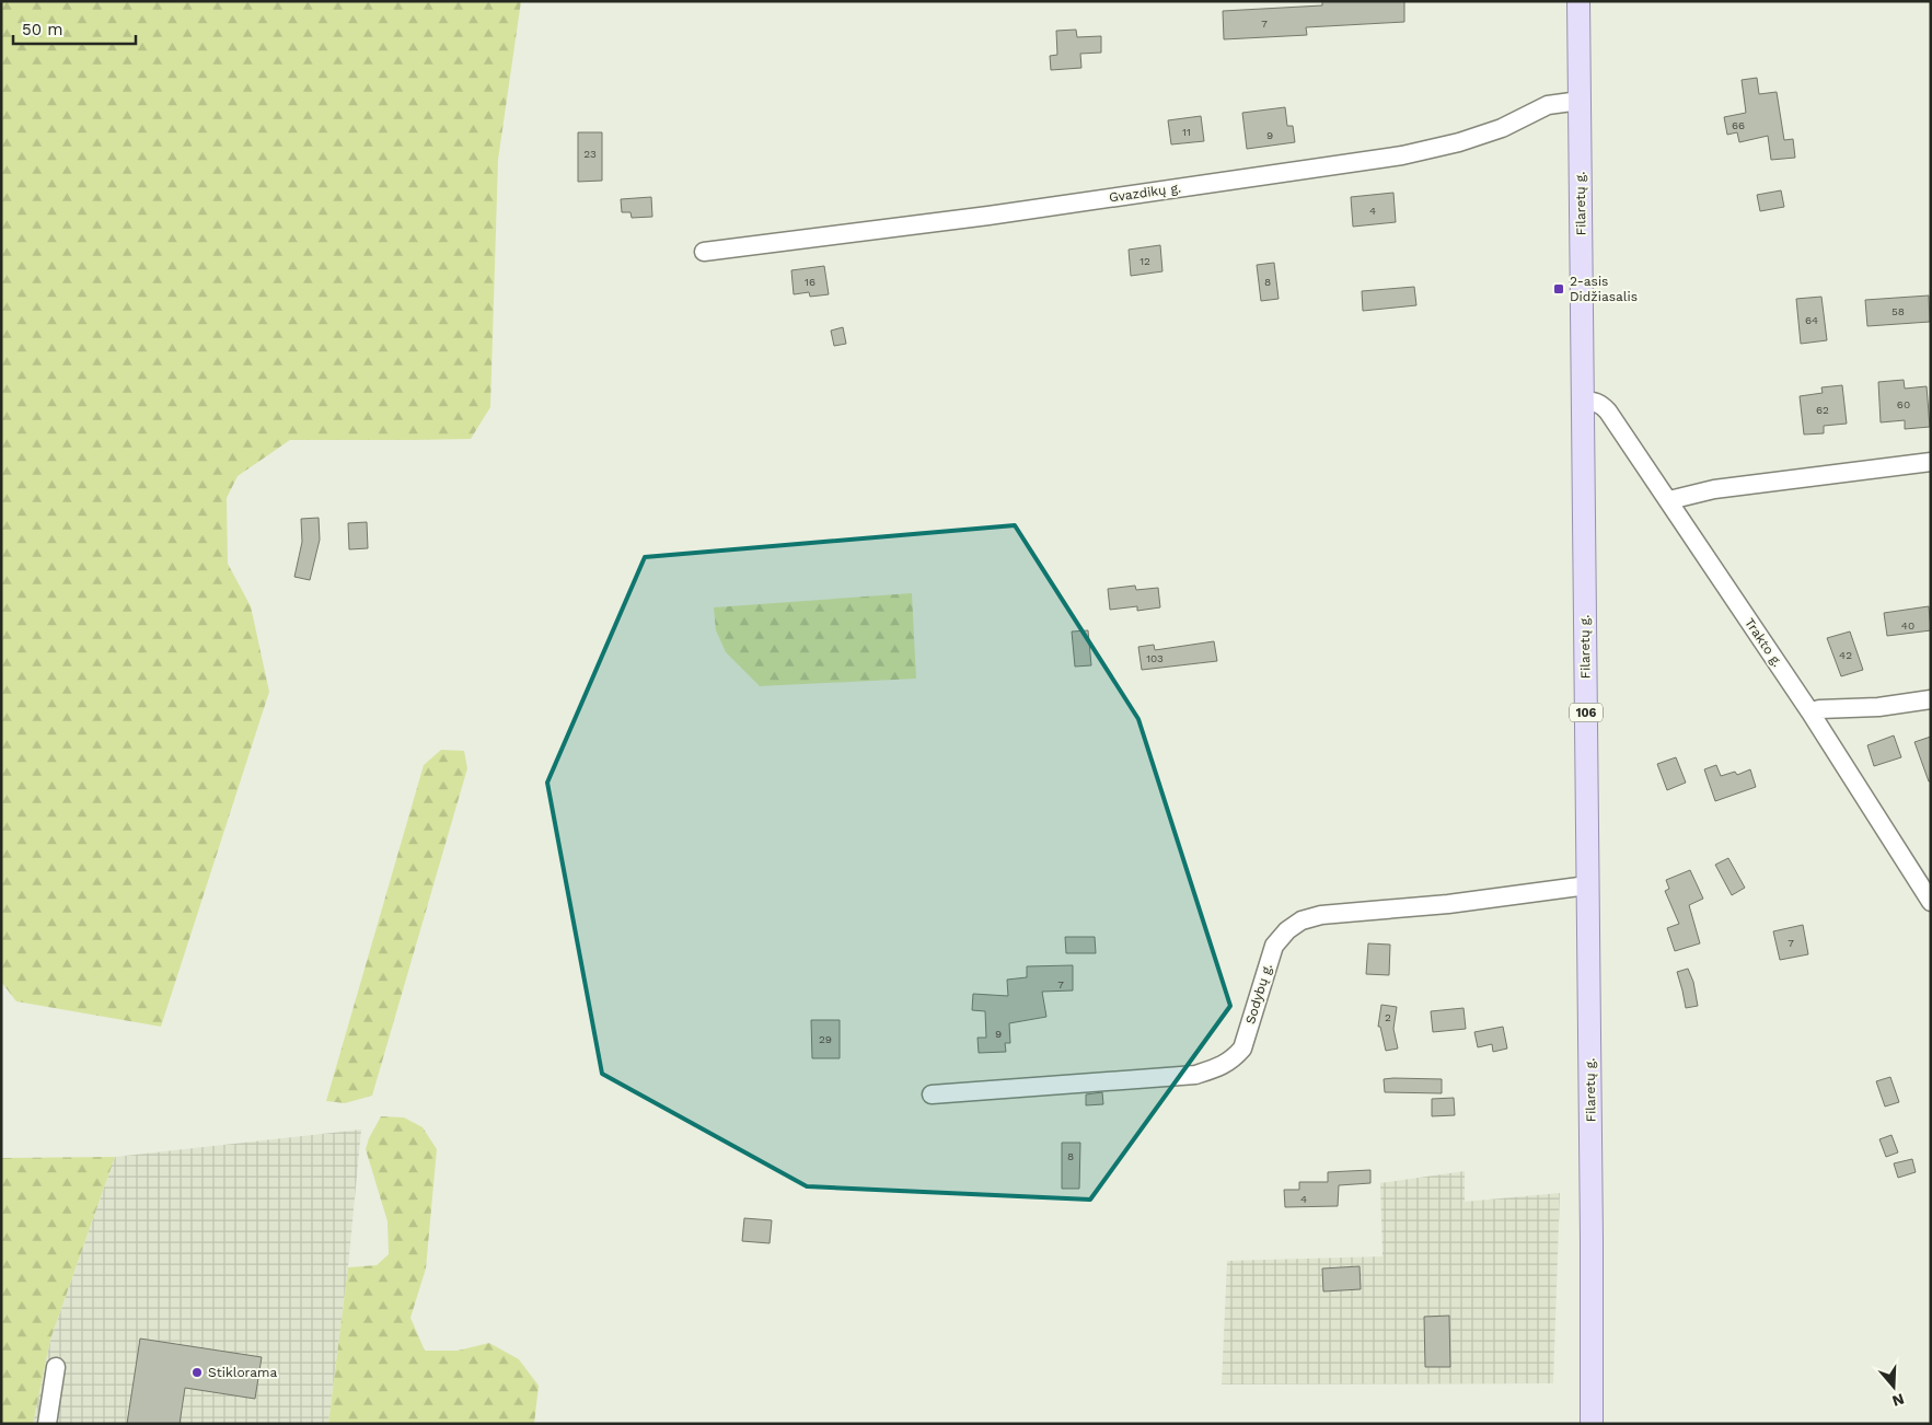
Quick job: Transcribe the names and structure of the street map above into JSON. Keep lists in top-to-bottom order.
{
  "streets": {
    "main road": ["Filaretų g.", "106"],
    "street": ["Gvazdikų g.", "Trakto g.", "Sodybų g."]
  },
  "crossings": [
    ["Gvazdikų g.", "Filaretų g."],
    ["Filaretų g.", "Trakto g."],
    ["Filaretų g.", "Sodybų g."]
  ],
  "places": {
    "transit": ["2-asis Didžiasalis"],
    "other": ["Stiklorama"]
  },
  "house_numbers": [
    "7",
    "66",
    "11",
    "9",
    "23",
    "4",
    "12",
    "16",
    "8",
    "58",
    "64",
    "60",
    "62",
    "40",
    "42",
    "103",
    "7",
    "7",
    "2",
    "9",
    "29",
    "8",
    "4"
  ],
  "scale_bar": "50 m",
  "north": "bottom"
}
